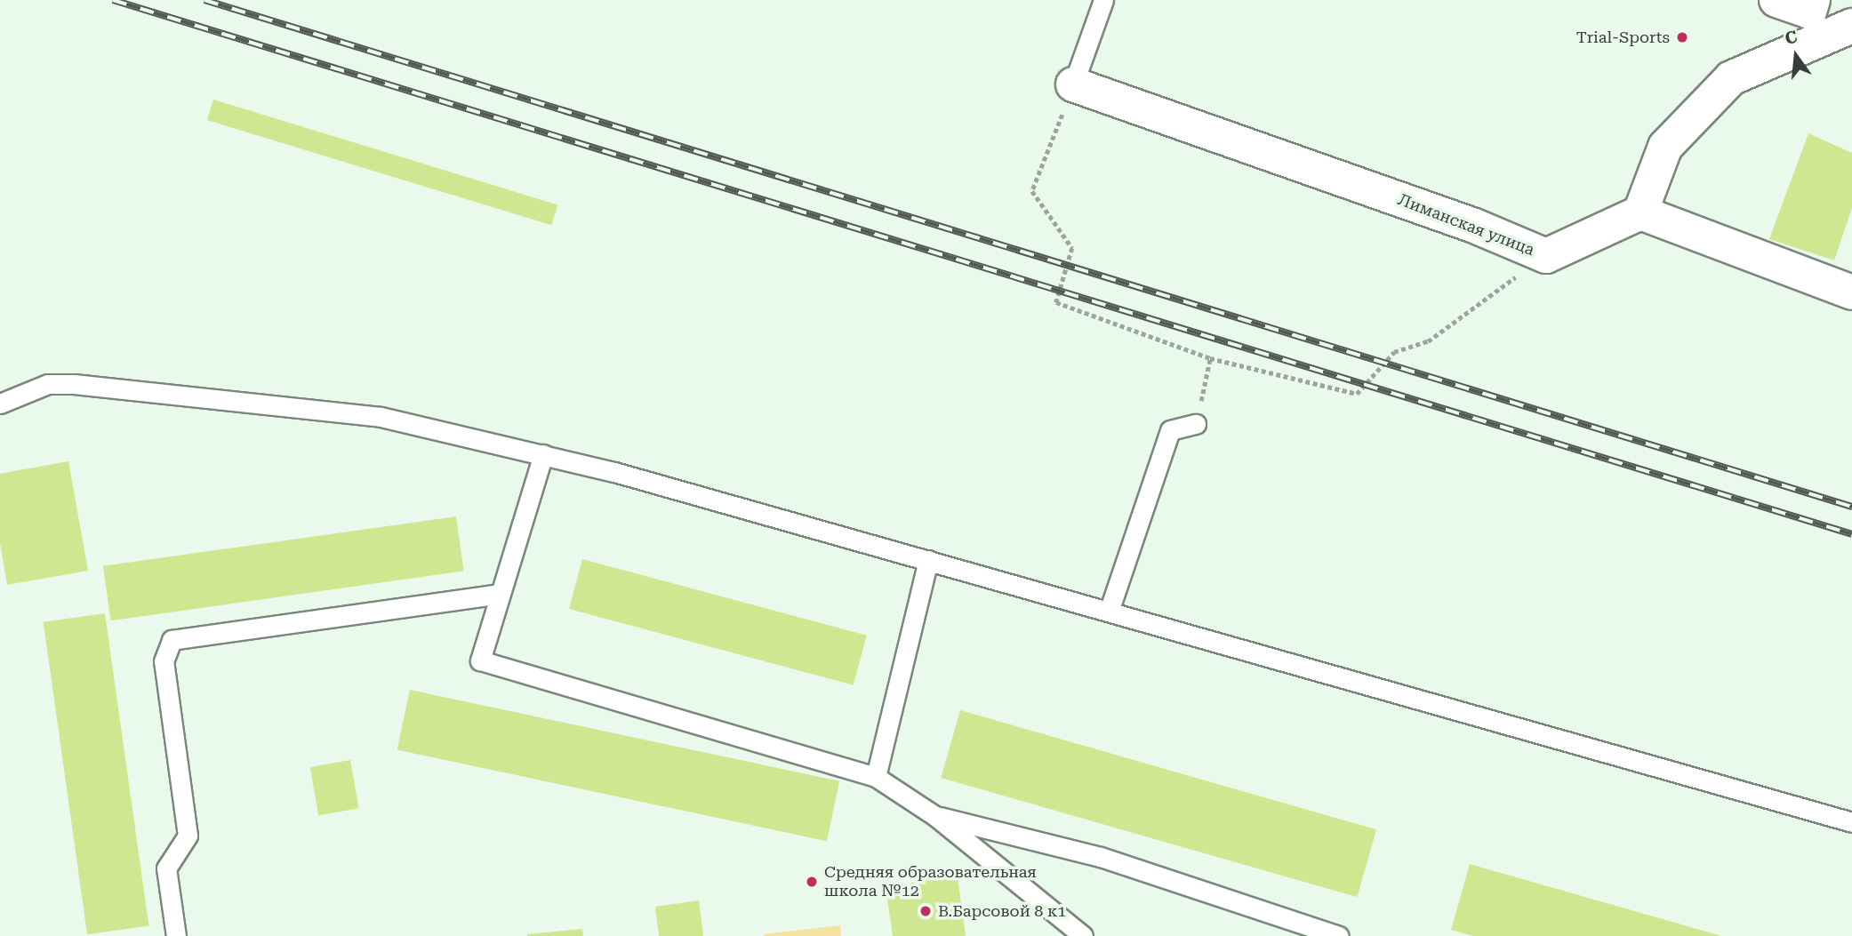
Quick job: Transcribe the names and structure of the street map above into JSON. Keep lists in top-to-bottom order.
{
  "streets": {
    "street": ["Лиманская улица"]
  },
  "places": ["Trial-Sports", "Средняя образовательная школа №12", "В.Барсовой 8 к1"],
  "north": "top"
}
